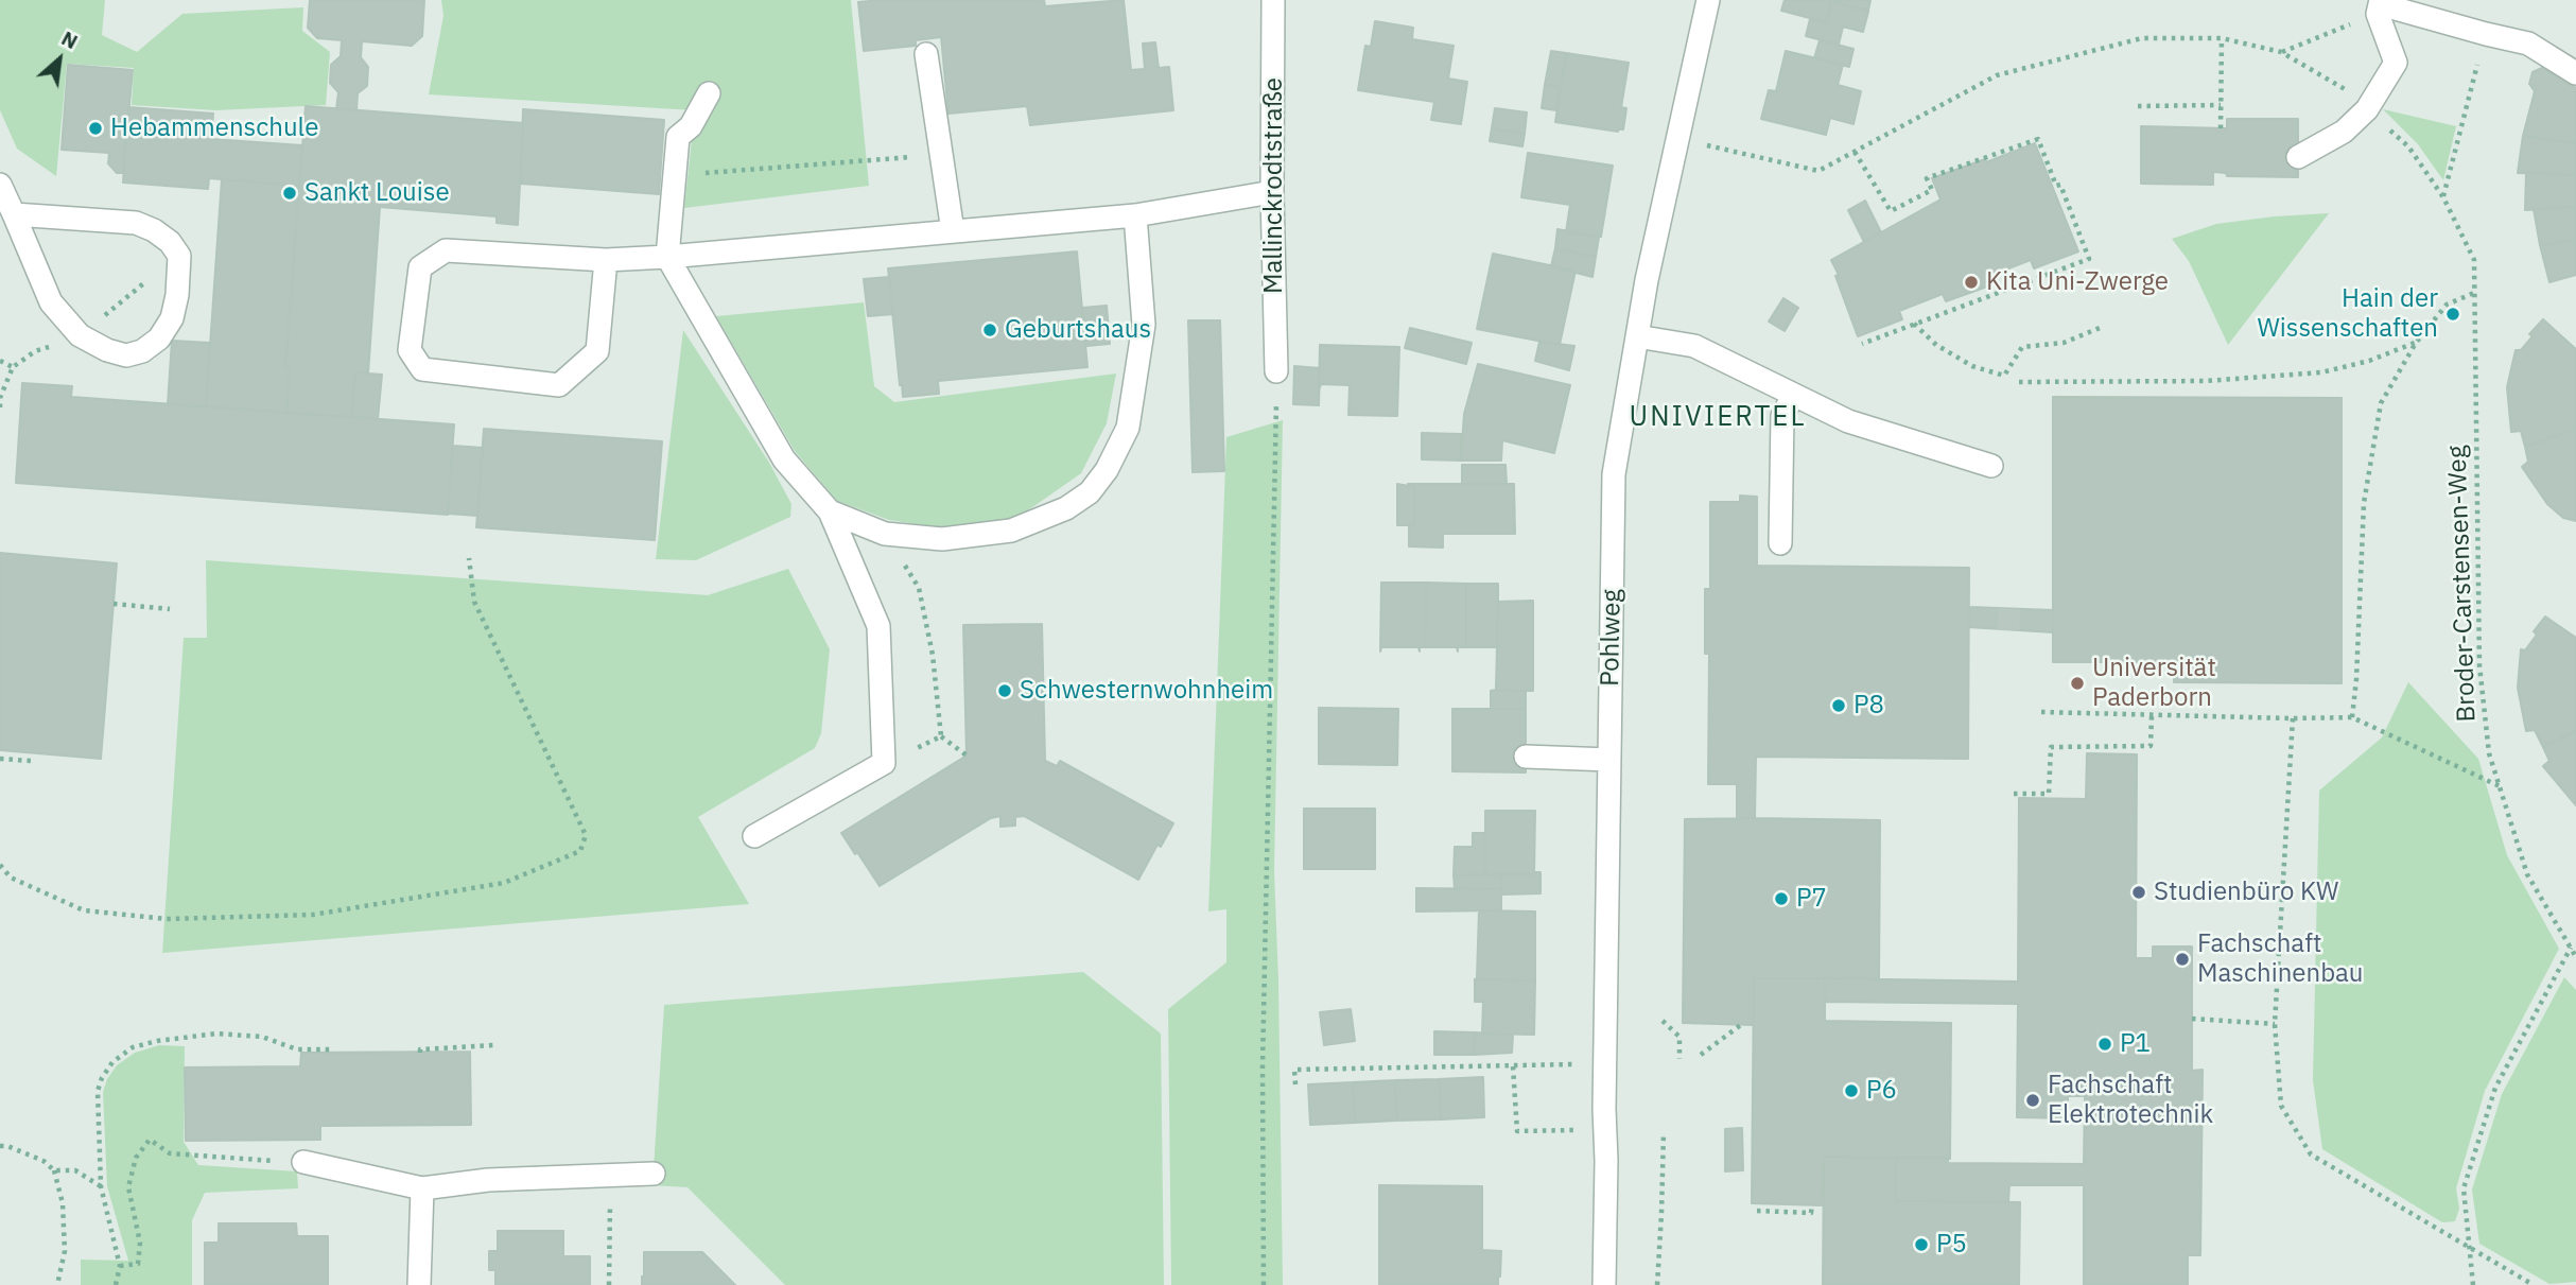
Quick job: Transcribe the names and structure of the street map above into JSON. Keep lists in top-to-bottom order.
{
  "streets": {
    "street": ["Mallinckrodtstraße", "Pohlweg"],
    "path": ["Broder-Carstensen-Weg"]
  },
  "districts": ["UNIVIERTEL"],
  "places": [
    "Hebammenschule",
    "Sankt Louise",
    "Kita Uni-Zwerge",
    "Hain der Wissenschaften",
    "Geburtshaus",
    "Universität Paderborn",
    "Schwesternwohnheim",
    "P8",
    "Studienbüro KW",
    "P7",
    "Fachschaft Maschinenbau",
    "P1",
    "P6",
    "Fachschaft Elektrotechnik",
    "P5"
  ],
  "north": "top right"
}
